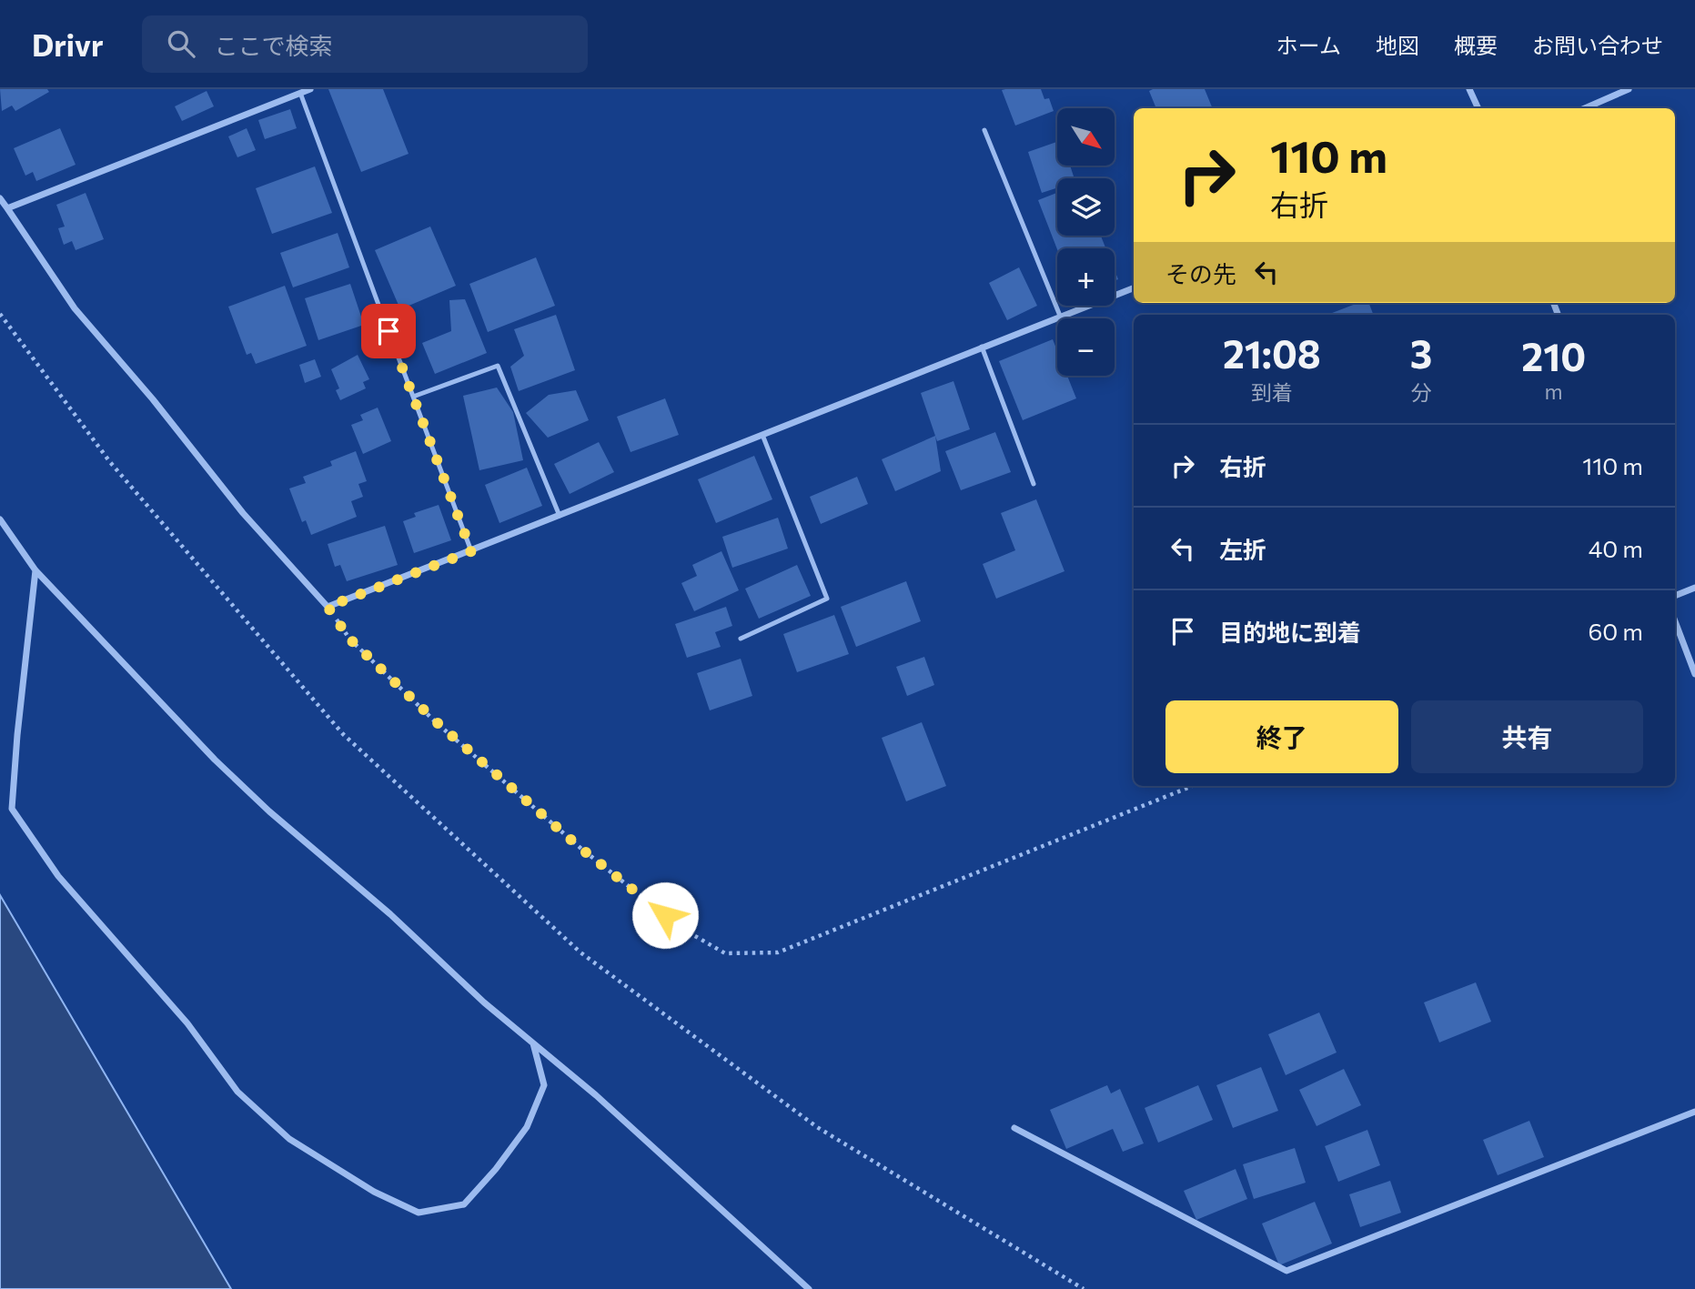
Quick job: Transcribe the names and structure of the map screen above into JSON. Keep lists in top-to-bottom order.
{
  "north": "bottom right",
  "page": {
    "header": "Drivr",
    "search": "ここで検索",
    "nav": [
      "ホーム",
      "地図",
      "概要",
      "お問い合わせ"
    ],
    "map_buttons": ["+", "−"],
    "turn": ["110 m", "右折"],
    "then": "その先",
    "eta": [
      "21:08",
      "到着",
      "3",
      "分",
      "210",
      "m"
    ],
    "list": [
      {
        "name": "右折",
        "value": "110 m"
      },
      {
        "name": "左折",
        "value": "40 m"
      },
      {
        "name": "目的地に到着",
        "value": "60 m"
      }
    ],
    "buttons": ["終了", "共有"]
  }
}
